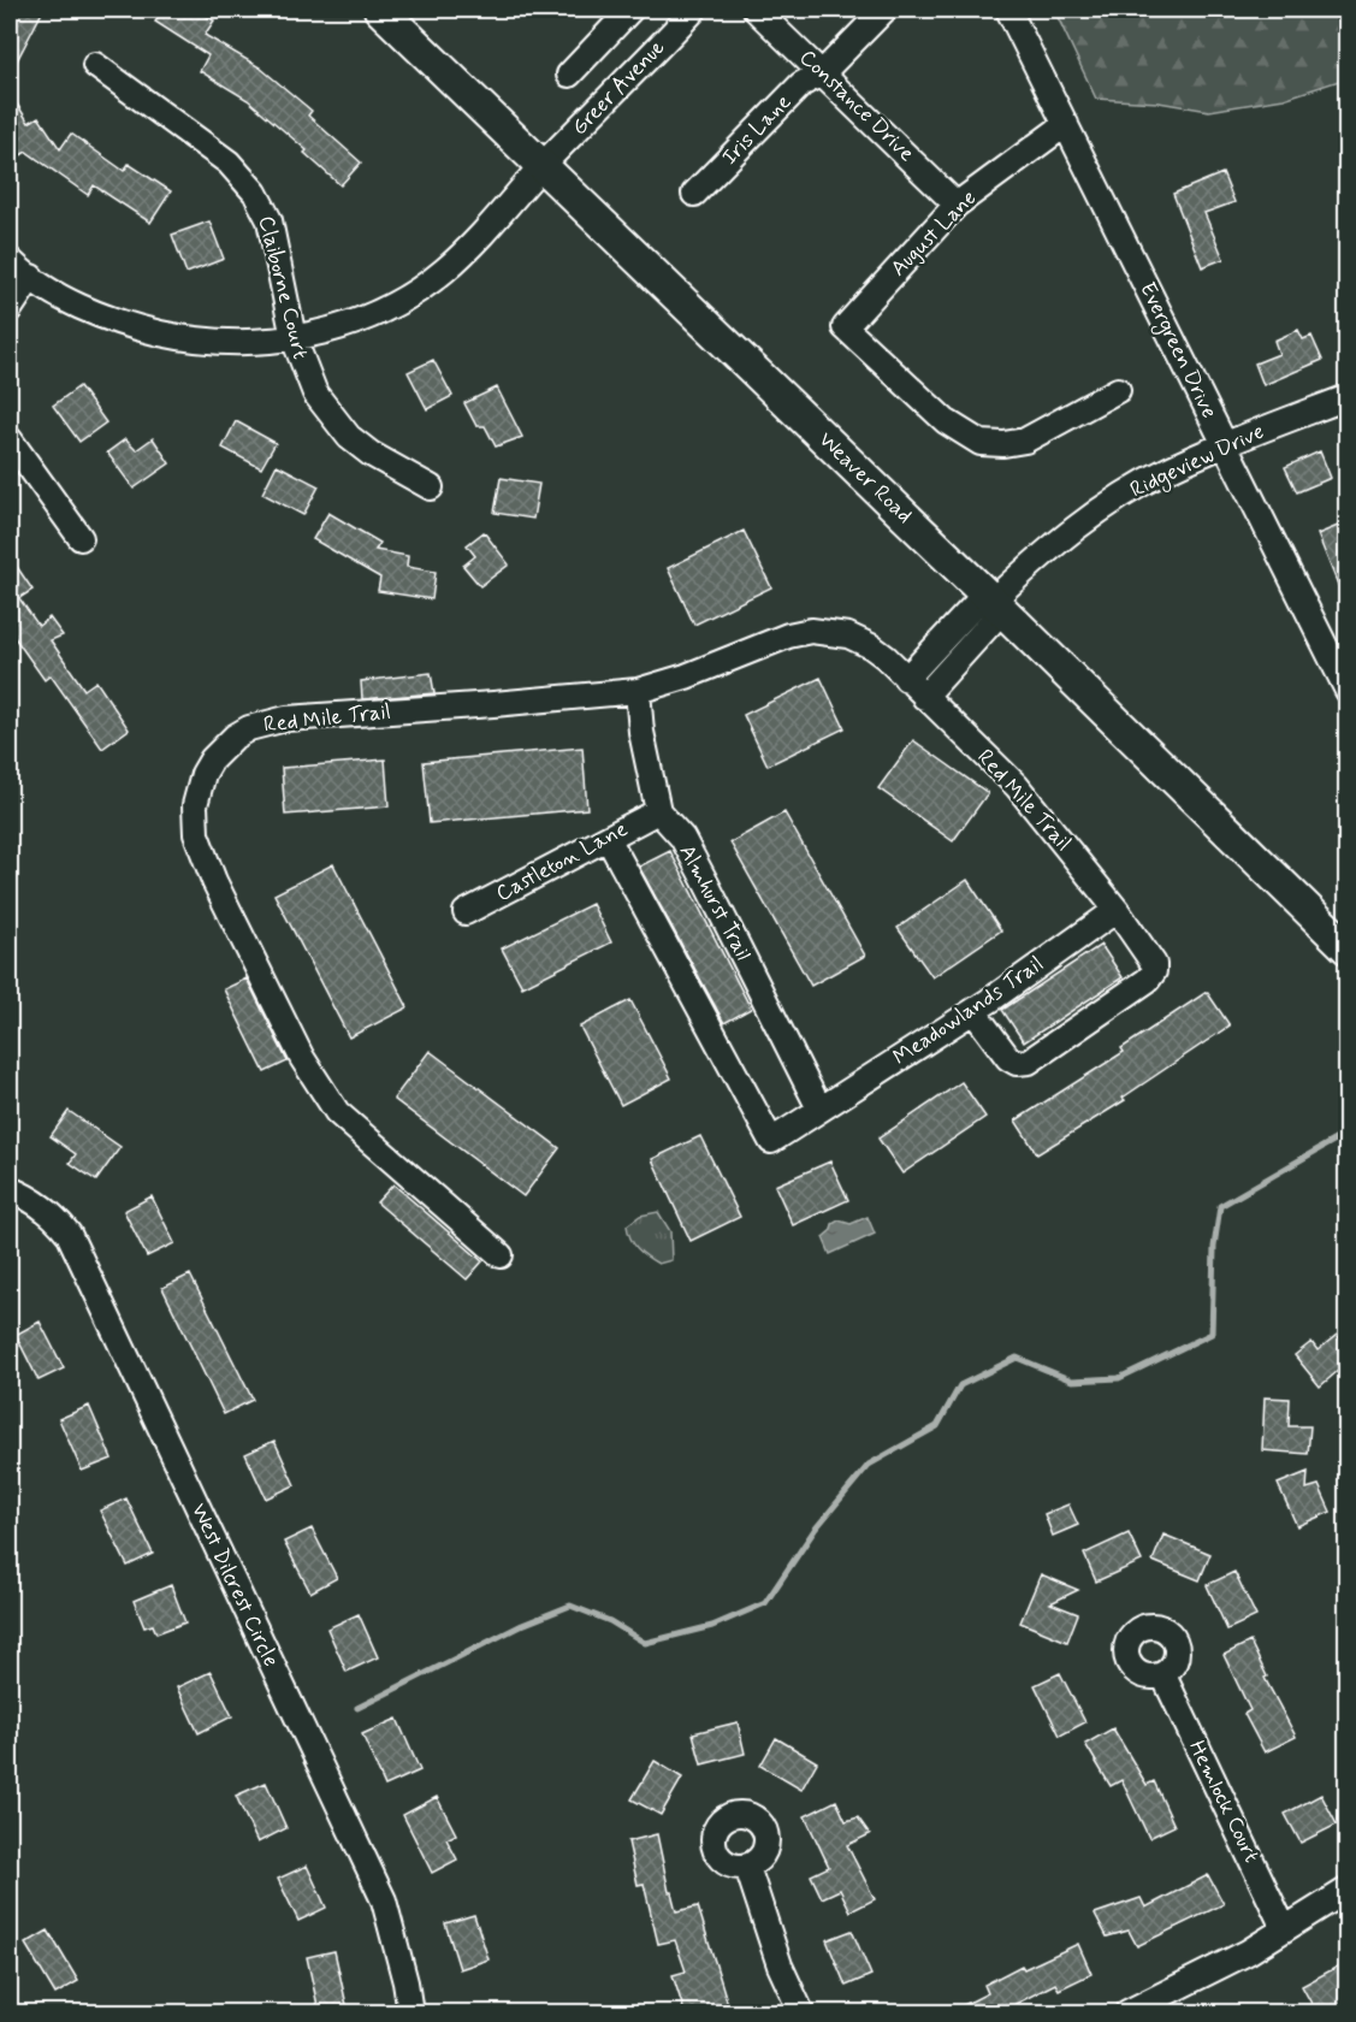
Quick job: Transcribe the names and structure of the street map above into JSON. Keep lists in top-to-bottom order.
{
  "streets": {
    "main road": ["Weaver Road"],
    "street": [
      "Greer Avenue",
      "Constance Drive",
      "Iris Lane",
      "August Lane",
      "Claiborne Court",
      "Evergreen Drive",
      "Ridgeview Drive",
      "Red Mile Trail",
      "Castleton Lane",
      "Almhurst Trail",
      "Meadowlands Trail",
      "West Dilcrest Circle",
      "Hemlock Court"
    ]
  },
  "crossings": [
    ["Greer Avenue", "Claiborne Court"],
    ["Greer Avenue", "Weaver Road"],
    ["Constance Drive", "Iris Lane"],
    ["Constance Drive", "August Lane"],
    ["August Lane", "Evergreen Drive"],
    ["Evergreen Drive", "Ridgeview Drive"],
    ["Ridgeview Drive", "Weaver Road"],
    ["Red Mile Trail", "Meadowlands Trail"],
    ["Castleton Lane", "Almhurst Trail"],
    ["Castleton Lane", "Meadowlands Trail"],
    ["Almhurst Trail", "Meadowlands Trail"]
  ]
}
